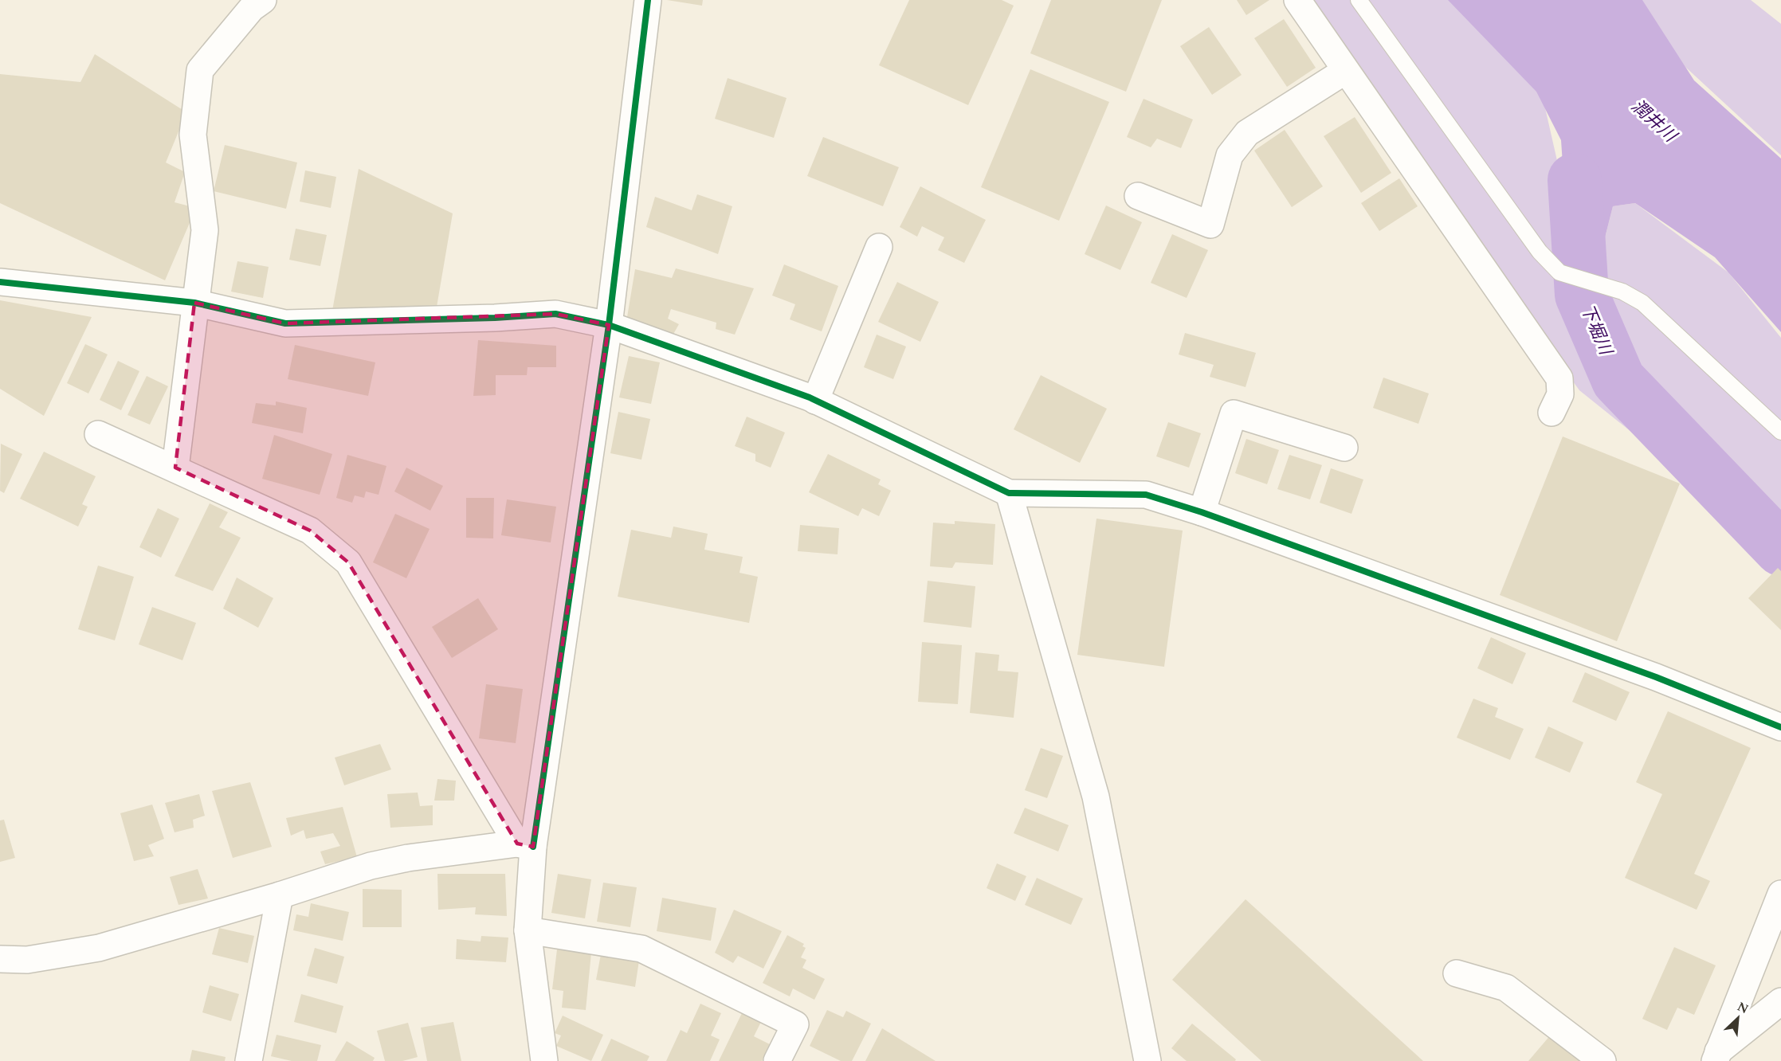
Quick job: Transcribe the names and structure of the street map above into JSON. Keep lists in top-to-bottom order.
{
  "water": ["潤井川", "下堀川"],
  "north": "top right"
}
